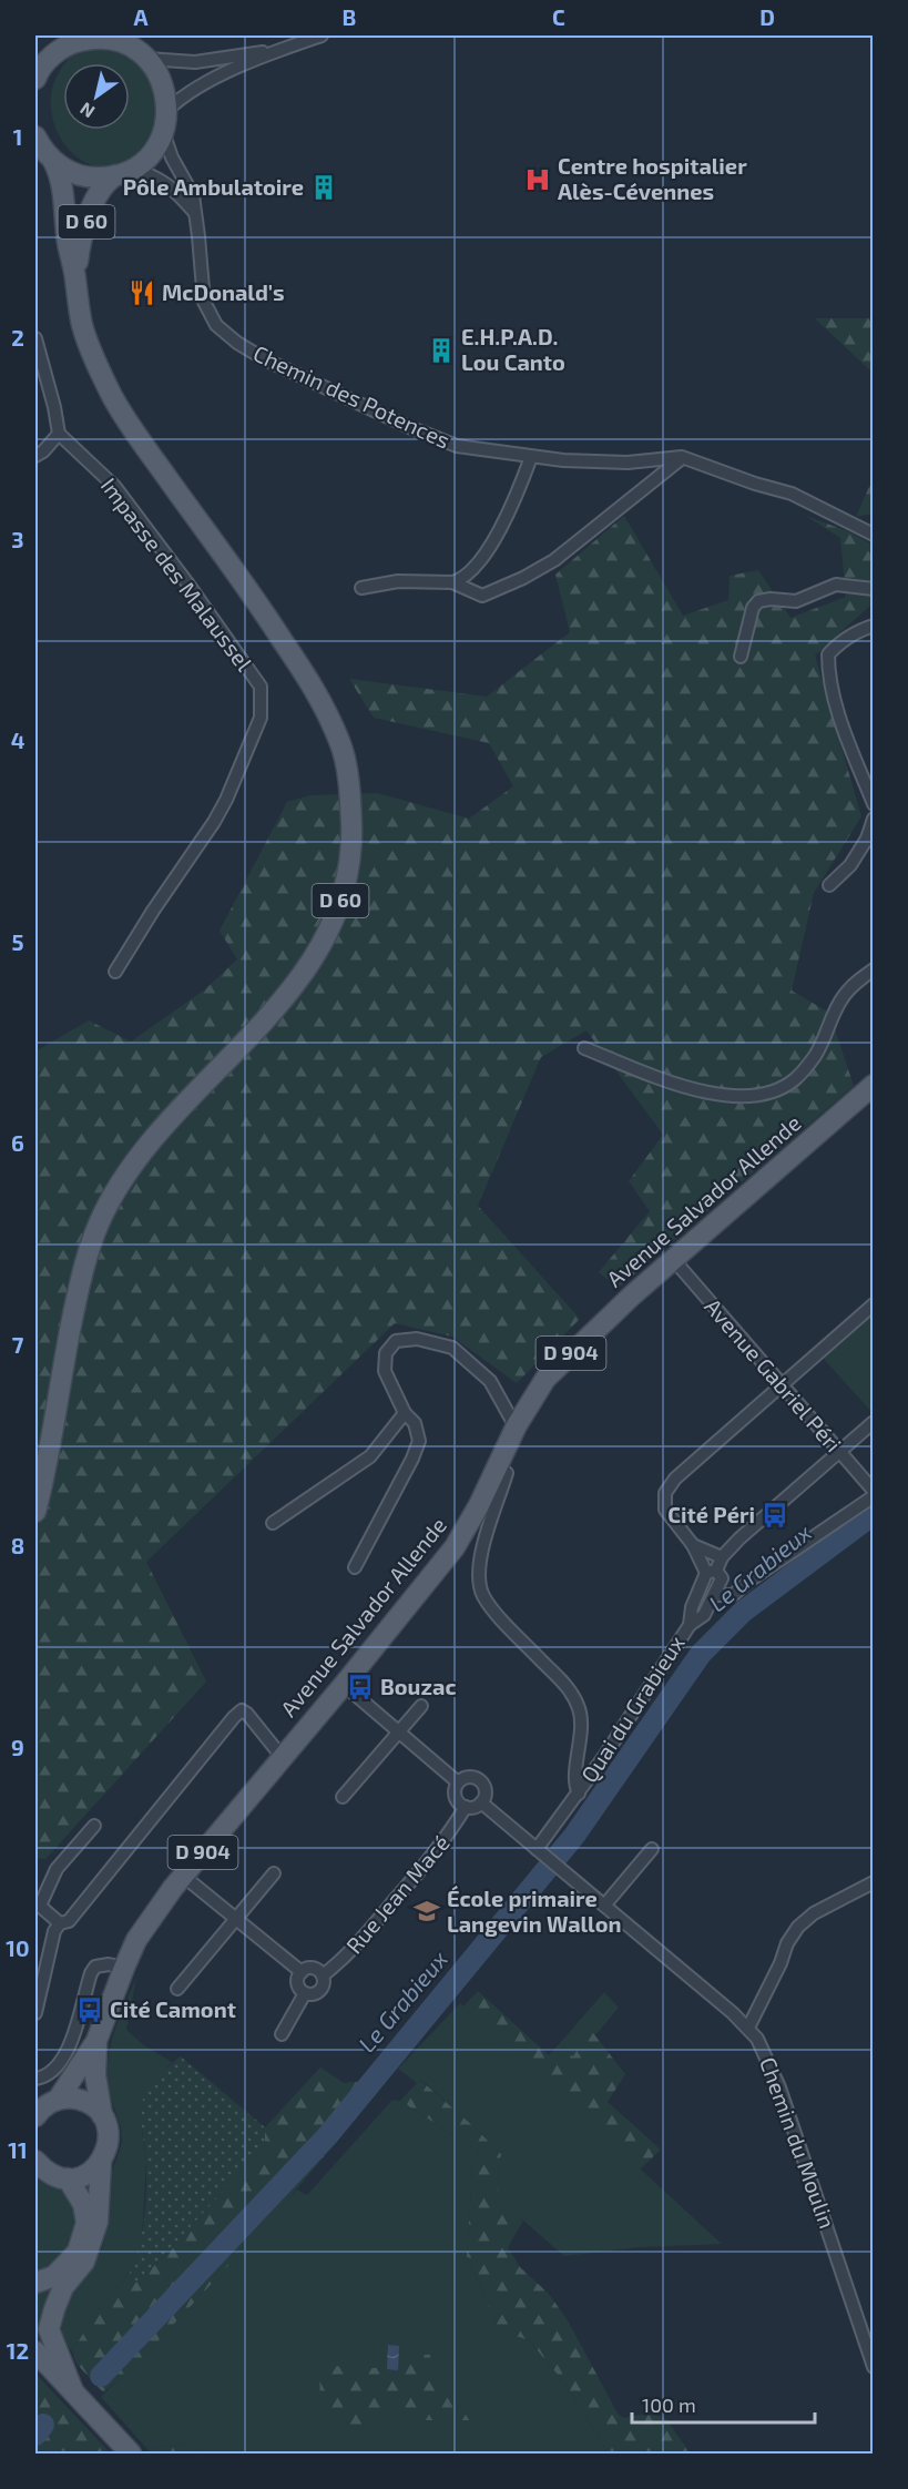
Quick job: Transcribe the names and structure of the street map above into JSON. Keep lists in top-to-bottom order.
{
  "streets": {
    "main road": ["D 60", "Avenue Salvador Allende", "D 904"],
    "street": [
      "Chemin des Potences",
      "Impasse des Malaussel",
      "Avenue Gabriel Péri",
      "Quai du Grabieux",
      "Rue Jean Macé",
      "Chemin du Moulin"
    ]
  },
  "crossings": [
    ["Avenue Salvador Allende", "Avenue Gabriel Péri"],
    ["Quai du Grabieux", "Chemin du Moulin"],
    ["Rue Jean Macé", "Chemin du Moulin"]
  ],
  "water": ["Le Grabieux"],
  "places": {
    "hospital": ["Centre hospitalier Alès-Cévennes"],
    "building": ["Pôle Ambulatoire", "E.H.P.A.D. Lou Canto"],
    "restaurant": ["McDonald's"],
    "bus stop": ["Cité Péri", "Bouzac", "Cité Camont"],
    "school or university": ["École primaire Langevin Wallon"]
  },
  "scale_bar": "100 m",
  "north": "bottom left",
  "grid": {
    "columns": [
      "A",
      "B",
      "C",
      "D"
    ],
    "rows": [
      "1",
      "2",
      "3",
      "4",
      "5",
      "6",
      "7",
      "8",
      "9",
      "10",
      "11",
      "12"
    ]
  }
}
